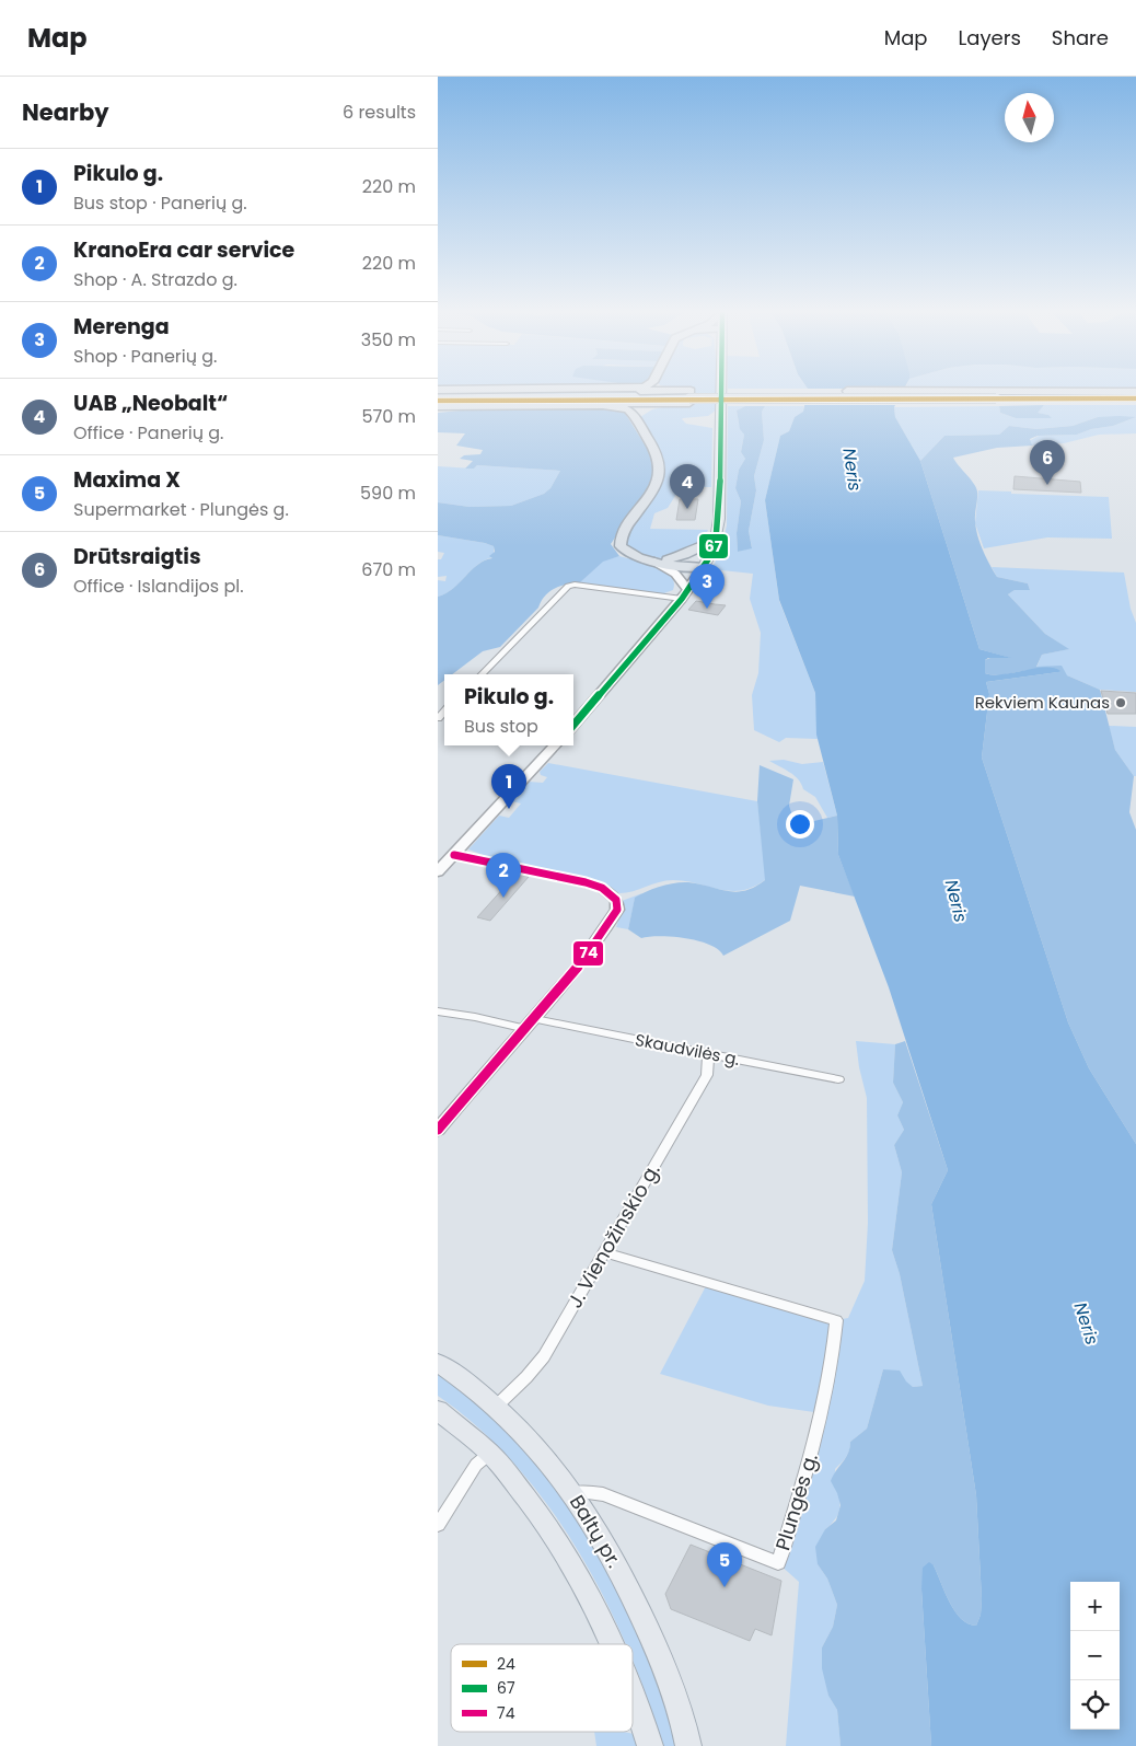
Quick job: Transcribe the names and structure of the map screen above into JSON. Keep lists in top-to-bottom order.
{
  "streets": {
    "main road": ["Baltų pr."],
    "street": ["Skaudvilės g.", "J. Vienožinskio g.", "Plungės g."]
  },
  "crossings": [
    ["Skaudvilės g.", "J. Vienožinskio g."],
    ["J. Vienožinskio g.", "Plungės g."],
    ["J. Vienožinskio g.", "Baltų pr."],
    ["Plungės g.", "Baltų pr."]
  ],
  "water": ["Neris"],
  "places": ["Rekviem Kaunas"],
  "lines": ["transit line 67", "transit line 24", "transit line 74"],
  "legend": ["24", "67", "74"],
  "north": "top",
  "page": {
    "header": "Map",
    "nav": ["Map", "Layers", "Share"],
    "heading": ["Nearby", "6 results"],
    "list": [
      {
        "mark": "1",
        "name": "Pikulo g.",
        "note": "Bus stop · Panerių g.",
        "value": "220 m"
      },
      {
        "mark": "2",
        "name": "KranoEra car service",
        "note": "Shop · A. Strazdo g.",
        "value": "220 m"
      },
      {
        "mark": "3",
        "name": "Merenga",
        "note": "Shop · Panerių g.",
        "value": "350 m"
      },
      {
        "mark": "4",
        "name": "UAB „Neobalt“",
        "note": "Office · Panerių g.",
        "value": "570 m"
      },
      {
        "mark": "5",
        "name": "Maxima X",
        "note": "Supermarket · Plungės g.",
        "value": "590 m"
      },
      {
        "mark": "6",
        "name": "Drūtsraigtis",
        "note": "Office · Islandijos pl.",
        "value": "670 m"
      }
    ],
    "pins": [
      "6",
      "4",
      "3",
      "1",
      "2",
      "5"
    ],
    "popup": ["Pikulo g.", "Bus stop"],
    "map_buttons": ["+", "−"]
  }
}
